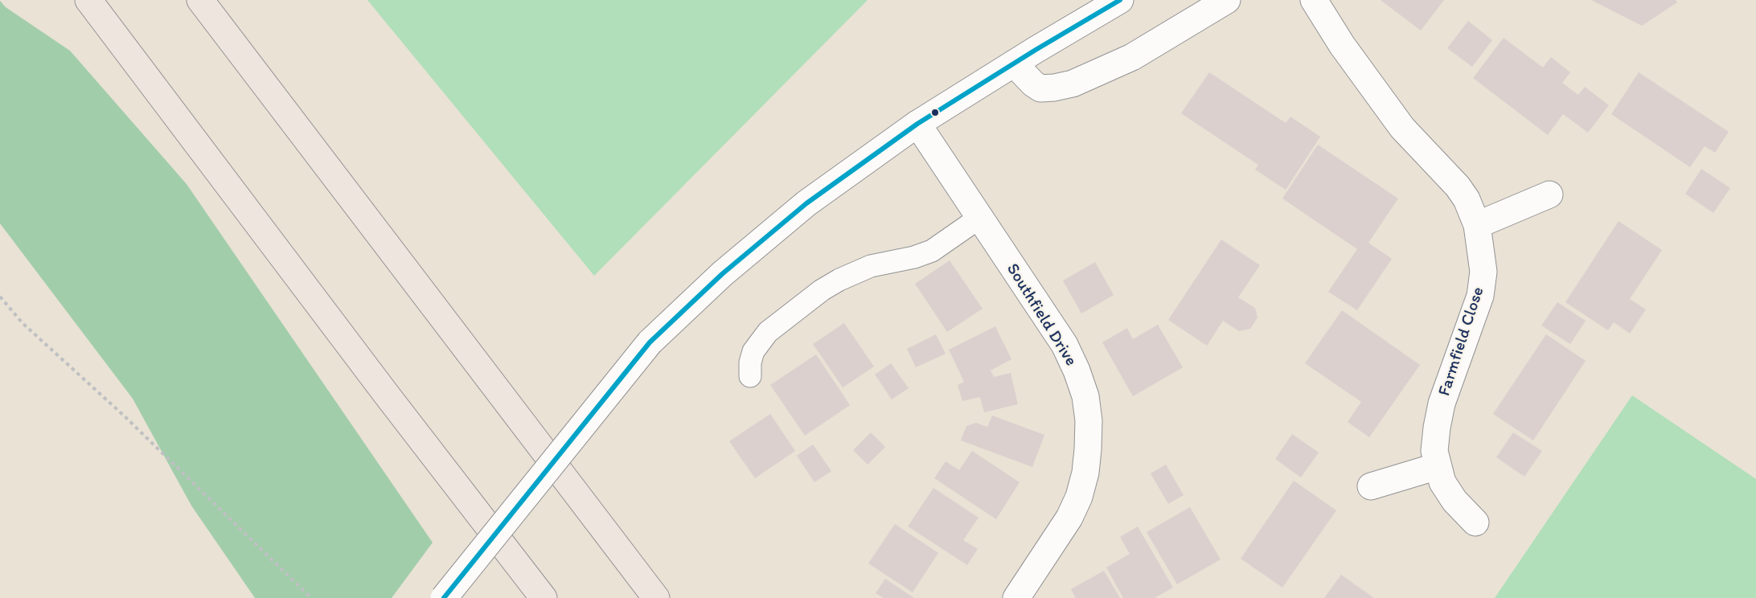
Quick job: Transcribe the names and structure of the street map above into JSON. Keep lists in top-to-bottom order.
{
  "streets": {
    "street": ["Southfield Drive", "Farmfield Close"]
  }
}
